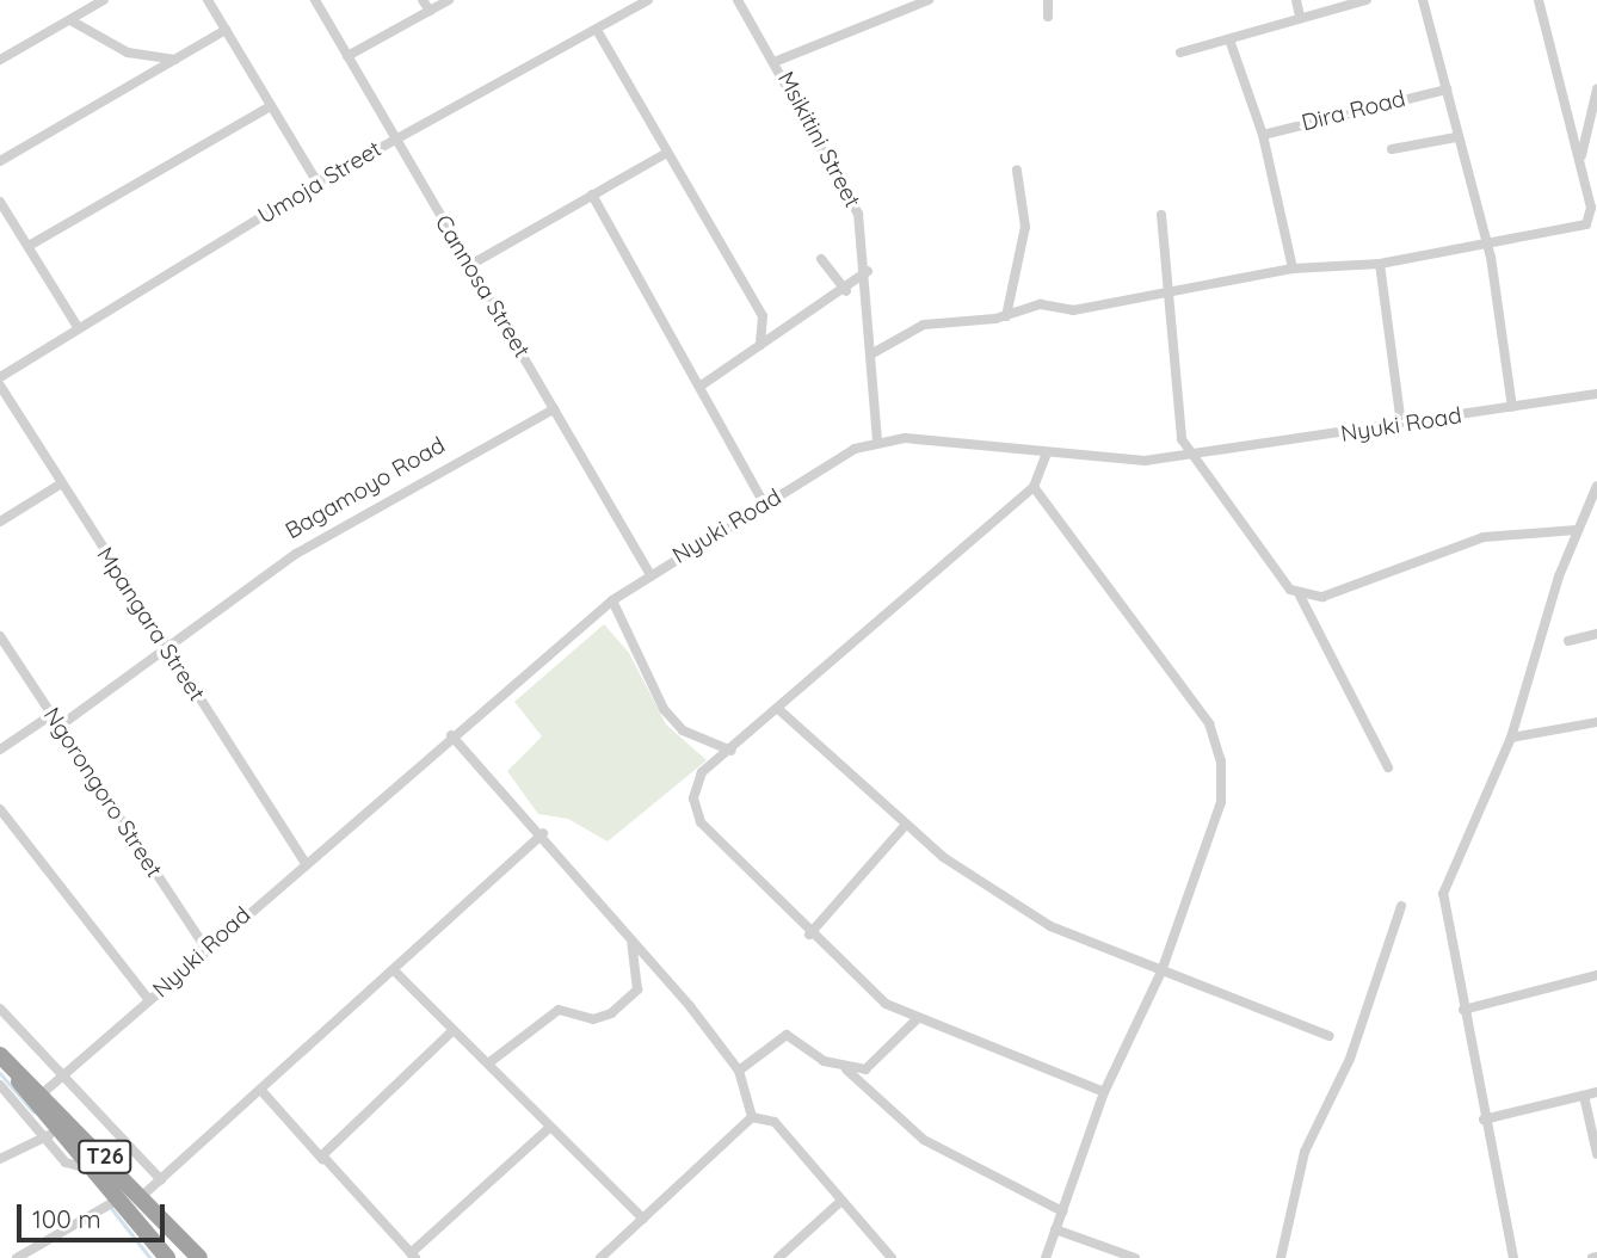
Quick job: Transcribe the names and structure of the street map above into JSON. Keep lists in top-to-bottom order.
{
  "streets": {
    "highway": ["T26"],
    "street": [
      "Dira Road",
      "Msikitini Street",
      "Umoja Street",
      "Cannosa Street",
      "Nyuki Road",
      "Bagamoyo Road",
      "Mpangara Street",
      "Ngorongoro Street"
    ]
  },
  "crossings": [
    ["Msikitini Street", "Nyuki Road"],
    ["Umoja Street", "Cannosa Street"],
    ["Cannosa Street", "Nyuki Road"],
    ["Cannosa Street", "Bagamoyo Road"],
    ["Nyuki Road", "Mpangara Street"],
    ["Nyuki Road", "Ngorongoro Street"],
    ["Nyuki Road", "T26"],
    ["Bagamoyo Road", "Mpangara Street"],
    ["Bagamoyo Road", "Ngorongoro Street"]
  ],
  "scale_bar": "100 m"
}
